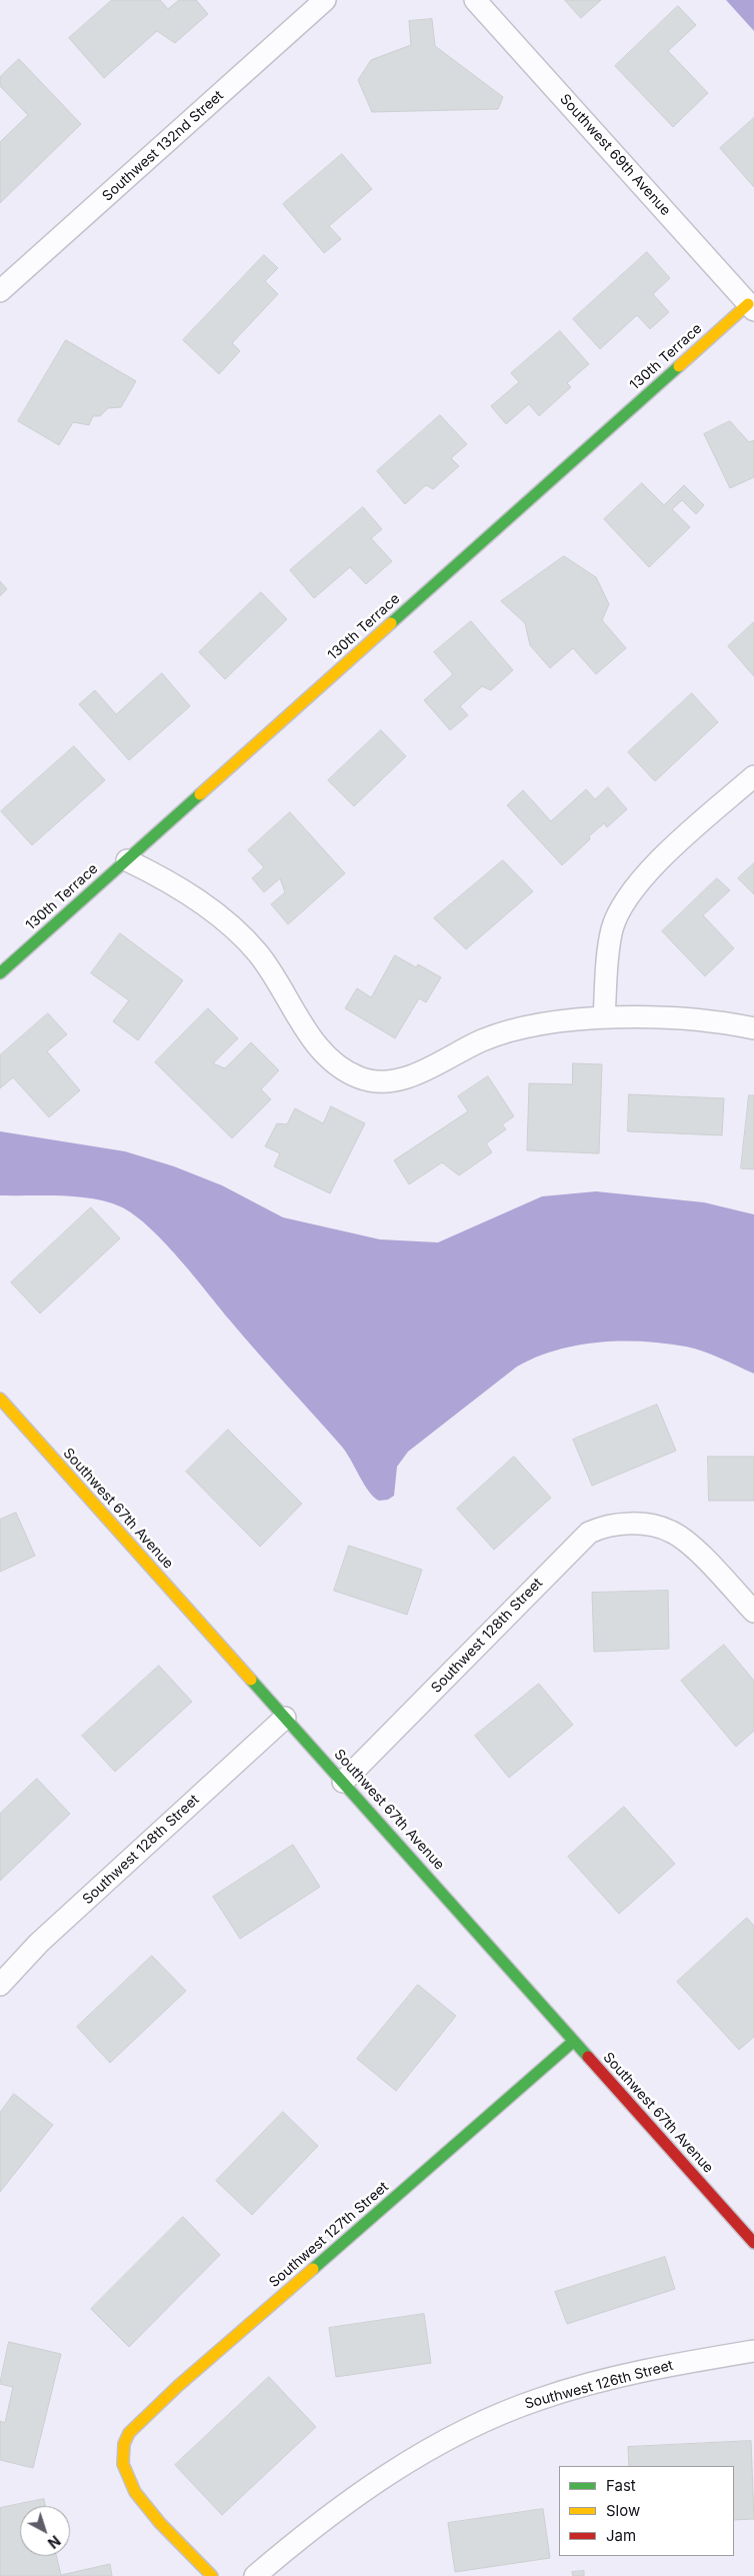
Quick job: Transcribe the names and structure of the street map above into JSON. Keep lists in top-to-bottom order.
{
  "streets": {
    "street": [
      "Southwest 132nd Street",
      "Southwest 69th Avenue",
      "130th Terrace",
      "Southwest 67th Avenue",
      "Southwest 128th Street",
      "Southwest 127th Street",
      "Southwest 126th Street"
    ]
  },
  "crossings": [
    ["Southwest 69th Avenue", "130th Terrace"],
    ["Southwest 67th Avenue", "Southwest 128th Street"],
    ["Southwest 67th Avenue", "Southwest 127th Street"]
  ],
  "legend": ["Fast", "Slow", "Jam"],
  "north": "bottom right"
}
